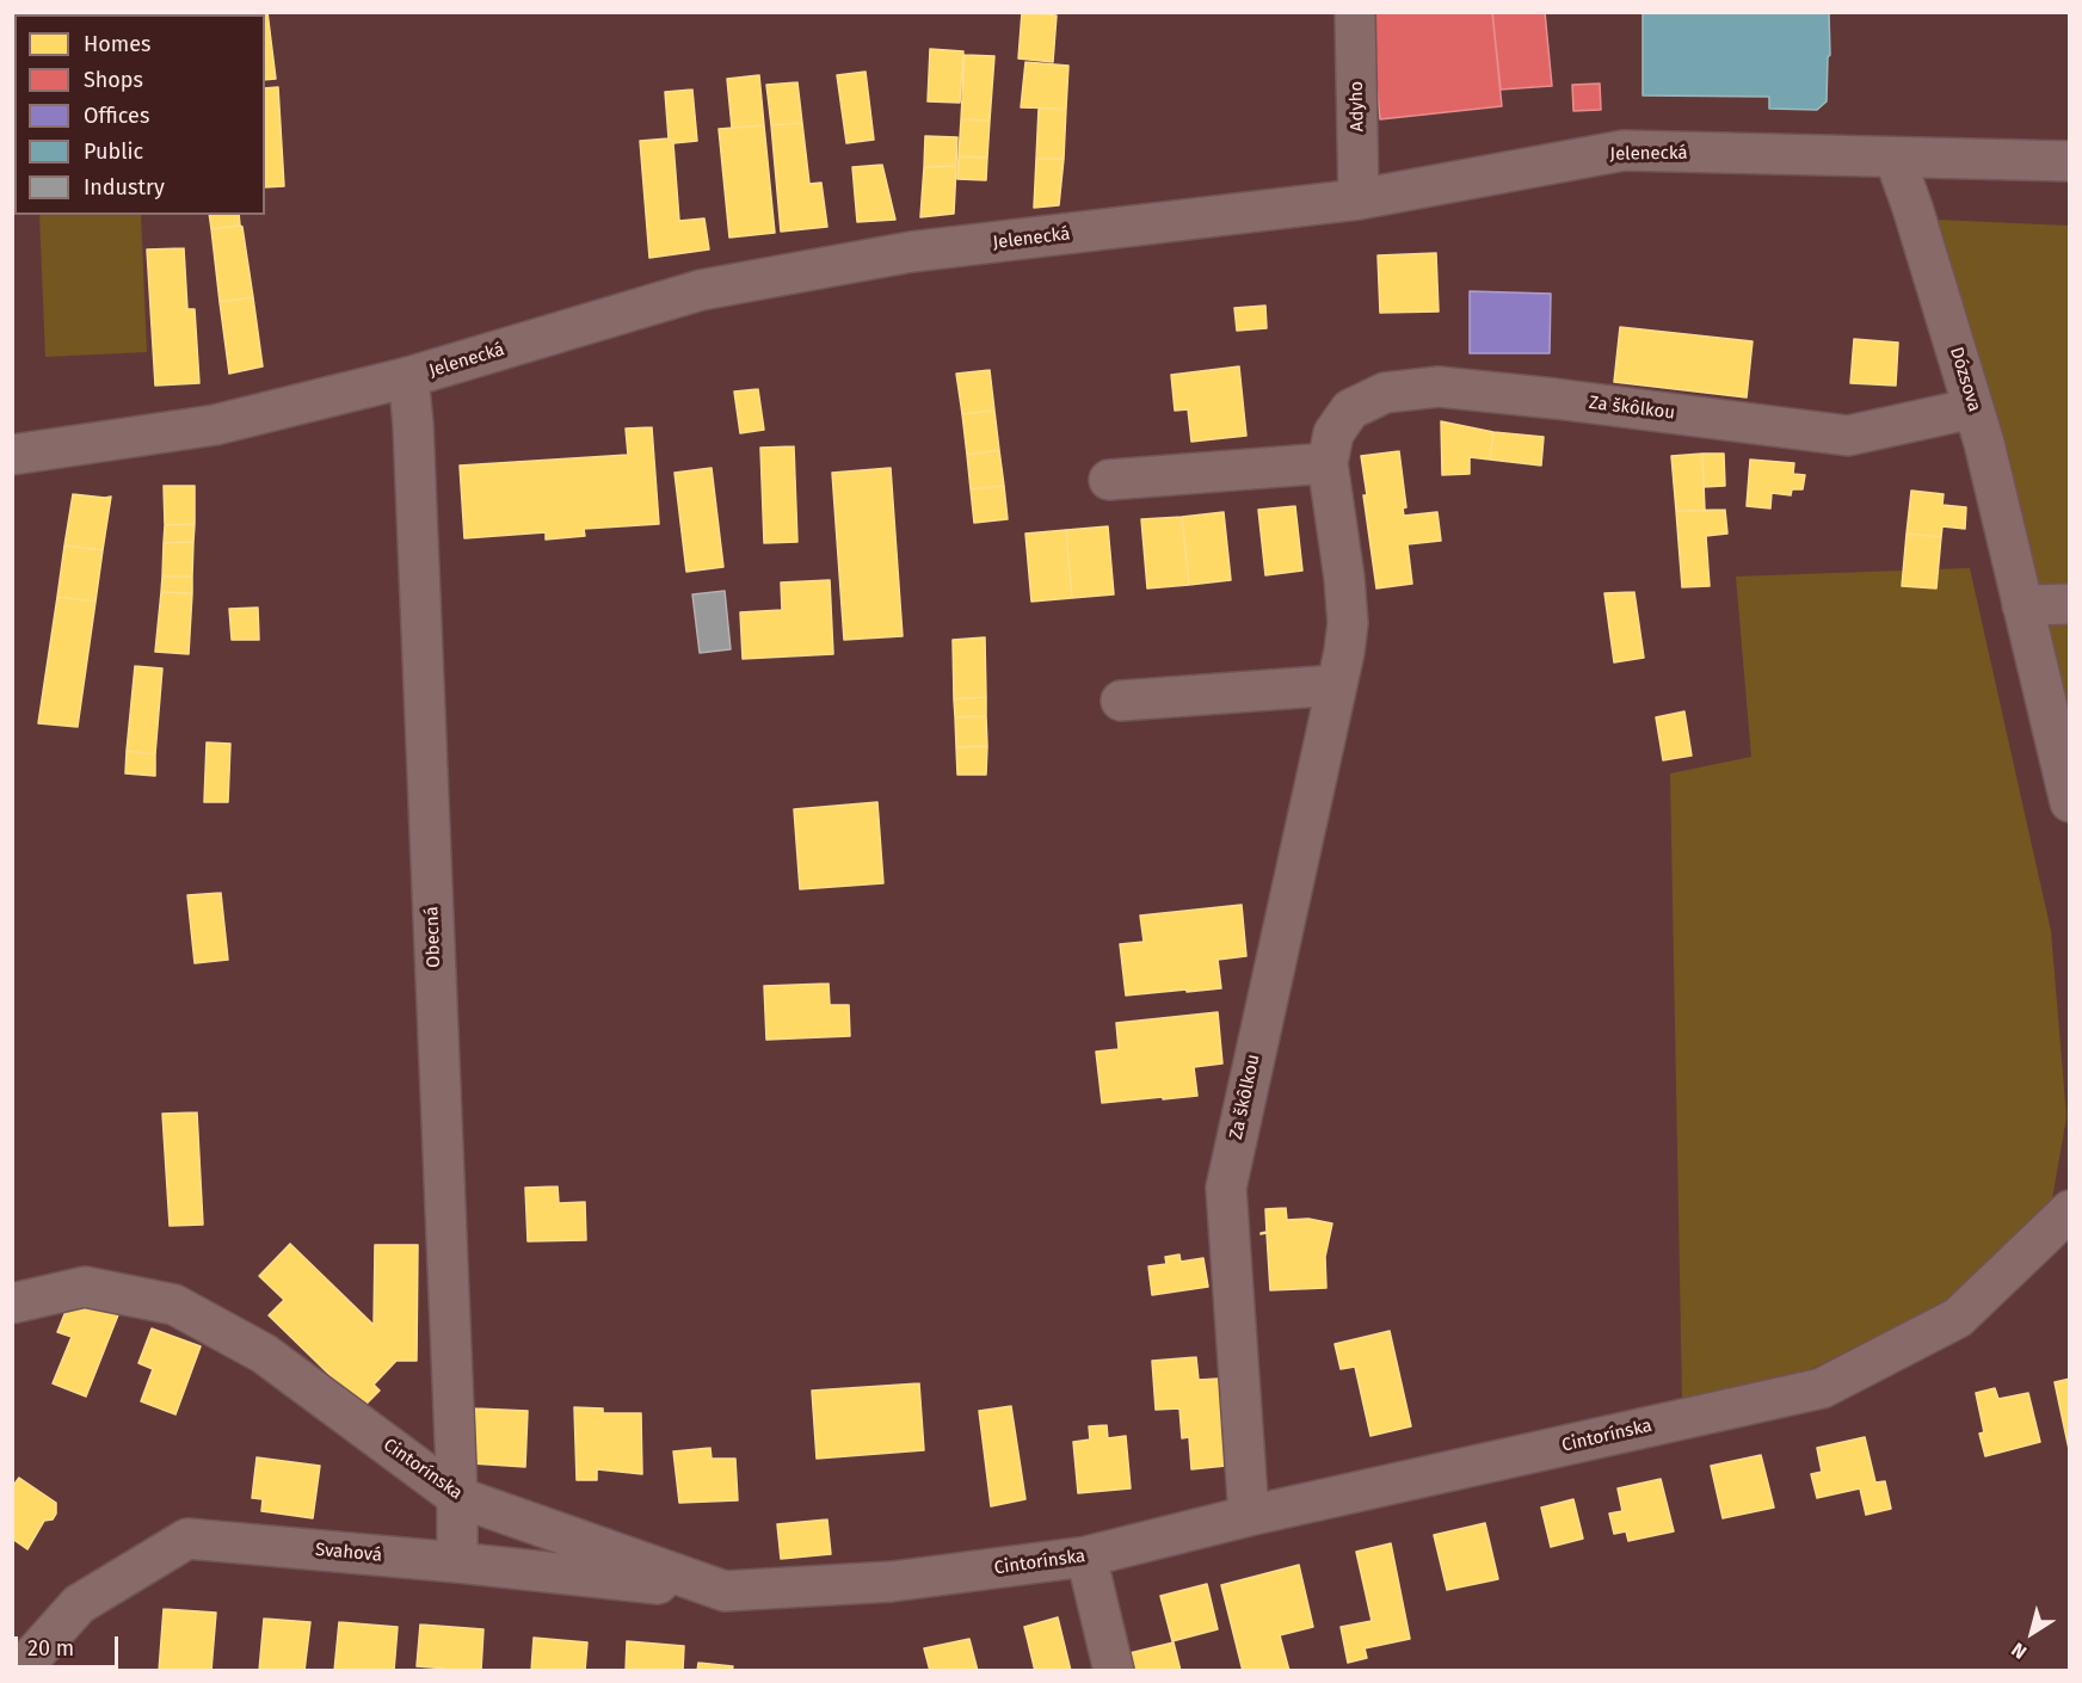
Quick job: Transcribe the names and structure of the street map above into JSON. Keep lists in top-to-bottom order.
{
  "streets": {
    "street": [
      "Adyho",
      "Jelenecká",
      "Dózsova",
      "Za škôlkou",
      "Obecná",
      "Cintorínska",
      "Svahová"
    ]
  },
  "crossings": [
    ["Adyho", "Jelenecká"],
    ["Jelenecká", "Dózsova"],
    ["Jelenecká", "Obecná"],
    ["Dózsova", "Za škôlkou"],
    ["Za škôlkou", "Cintorínska"],
    ["Obecná", "Cintorínska"],
    ["Obecná", "Svahová"],
    ["Cintorínska", "Svahová"]
  ],
  "legend": [
    "Homes",
    "Shops",
    "Offices",
    "Public",
    "Industry"
  ],
  "scale_bar": "20 m",
  "north": "bottom left"
}
